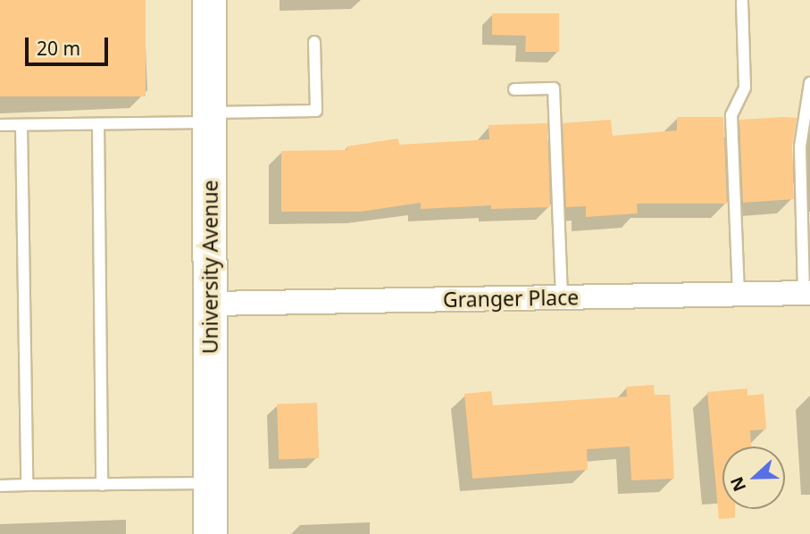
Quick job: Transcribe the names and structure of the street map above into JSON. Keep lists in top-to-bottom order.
{
  "streets": {
    "main road": ["University Avenue"],
    "street": ["Granger Place"]
  },
  "crossings": [
    ["University Avenue", "Granger Place"]
  ],
  "scale_bar": "20 m",
  "north": "left"
}
